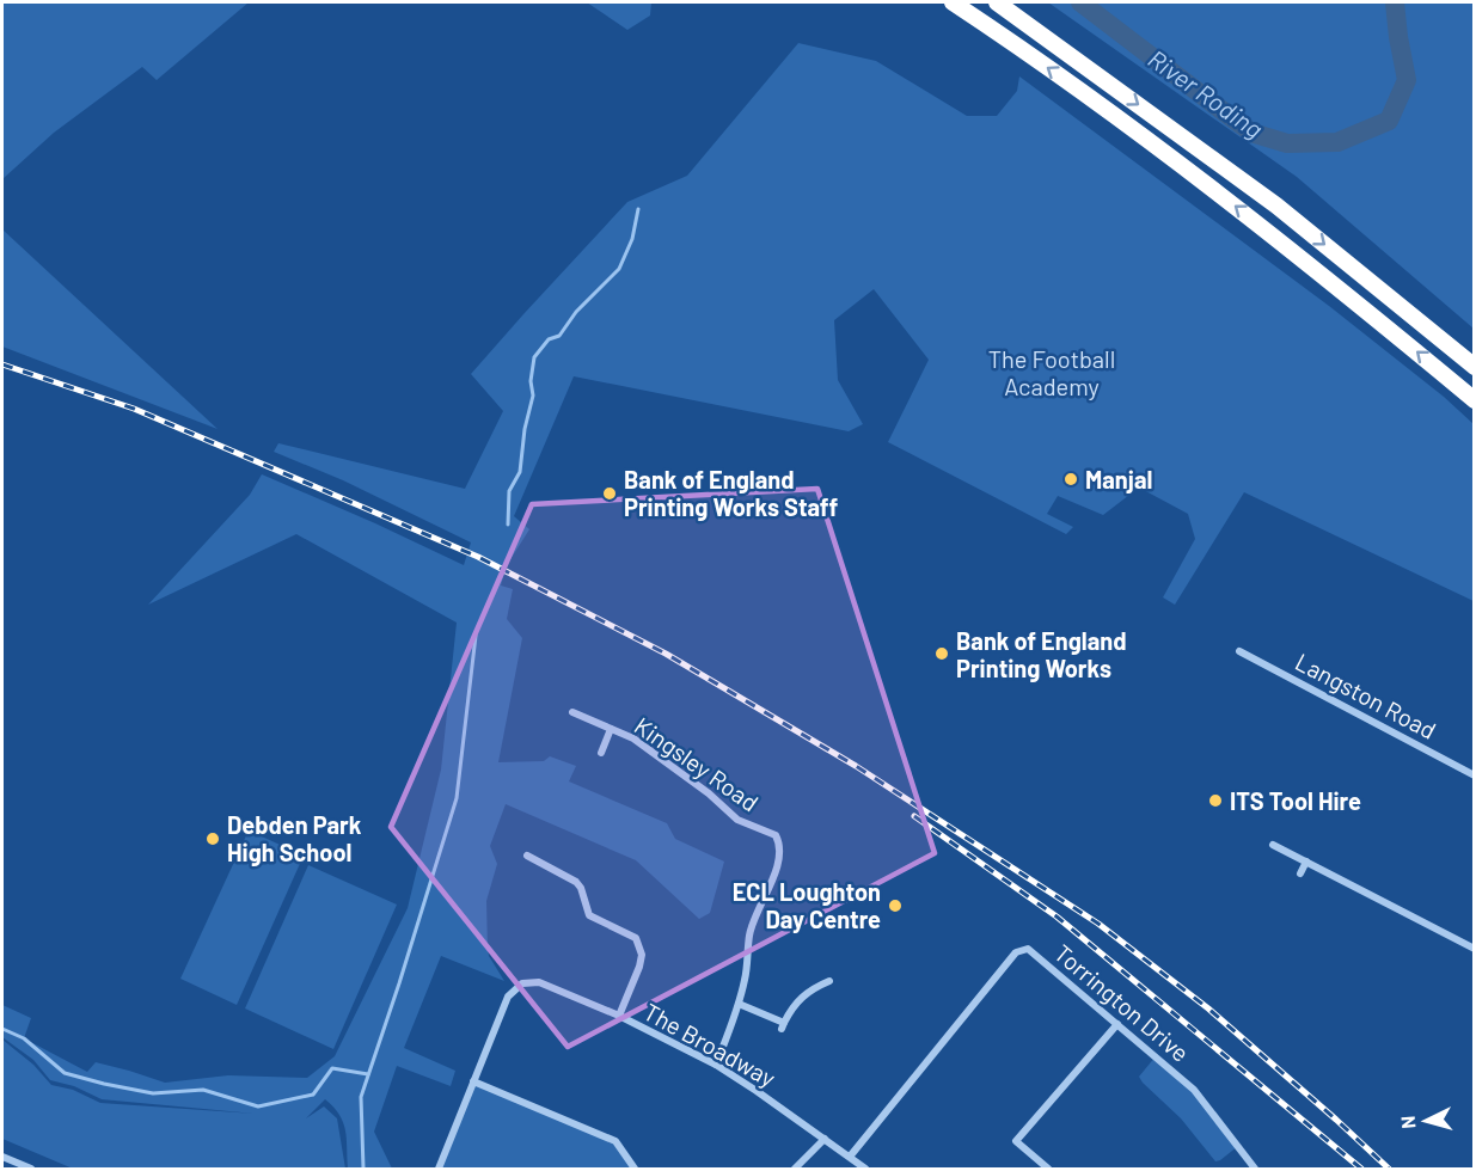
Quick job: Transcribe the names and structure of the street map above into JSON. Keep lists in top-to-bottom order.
{
  "streets": {
    "street": [
      "Langston Road",
      "Kingsley Road",
      "Torrington Drive",
      "The Broadway"
    ]
  },
  "crossings": [
    ["Kingsley Road", "The Broadway"],
    ["Torrington Drive", "The Broadway"]
  ],
  "water": ["River Roding"],
  "parks": ["The Football Academy"],
  "places": [
    "Manjal",
    "Bank of England Printing Works Staff",
    "Bank of England Printing Works",
    "ITS Tool Hire",
    "Debden Park High School",
    "ECL Loughton Day Centre"
  ],
  "north": "left"
}
